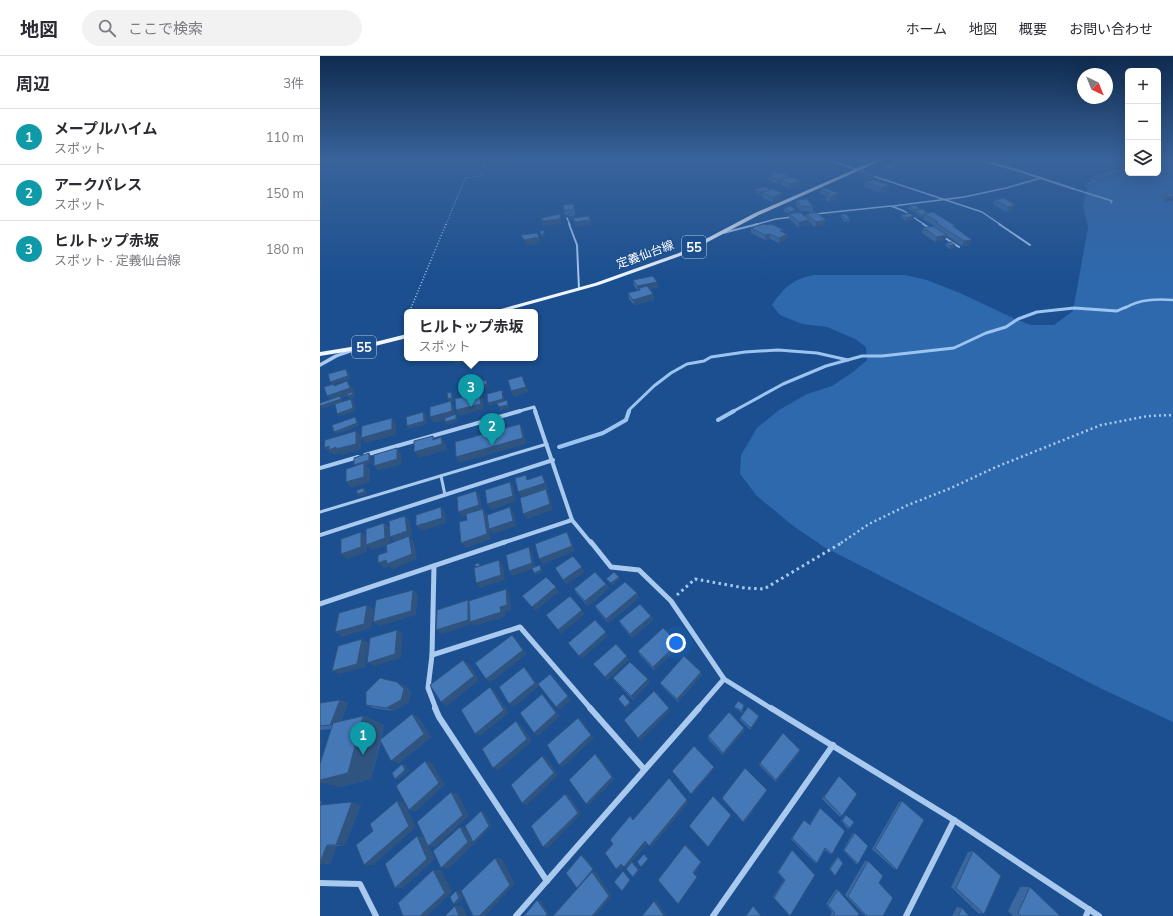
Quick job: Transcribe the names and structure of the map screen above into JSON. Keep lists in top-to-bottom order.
{
  "streets": {
    "main road": ["55", "定義仙台線"]
  },
  "north": "bottom right",
  "page": {
    "header": "地図",
    "search": "ここで検索",
    "nav": [
      "ホーム",
      "地図",
      "概要",
      "お問い合わせ"
    ],
    "heading": ["周辺", "3件"],
    "map_buttons": ["+", "−"],
    "list": [
      {
        "mark": "1",
        "name": "メープルハイム",
        "note": "スポット",
        "value": "110 m"
      },
      {
        "mark": "2",
        "name": "アークパレス",
        "note": "スポット",
        "value": "150 m"
      },
      {
        "mark": "3",
        "name": "ヒルトップ赤坂",
        "note": "スポット · 定義仙台線",
        "value": "180 m"
      }
    ],
    "popup": ["ヒルトップ赤坂", "スポット"],
    "pins": ["3", "2", "1"]
  }
}
